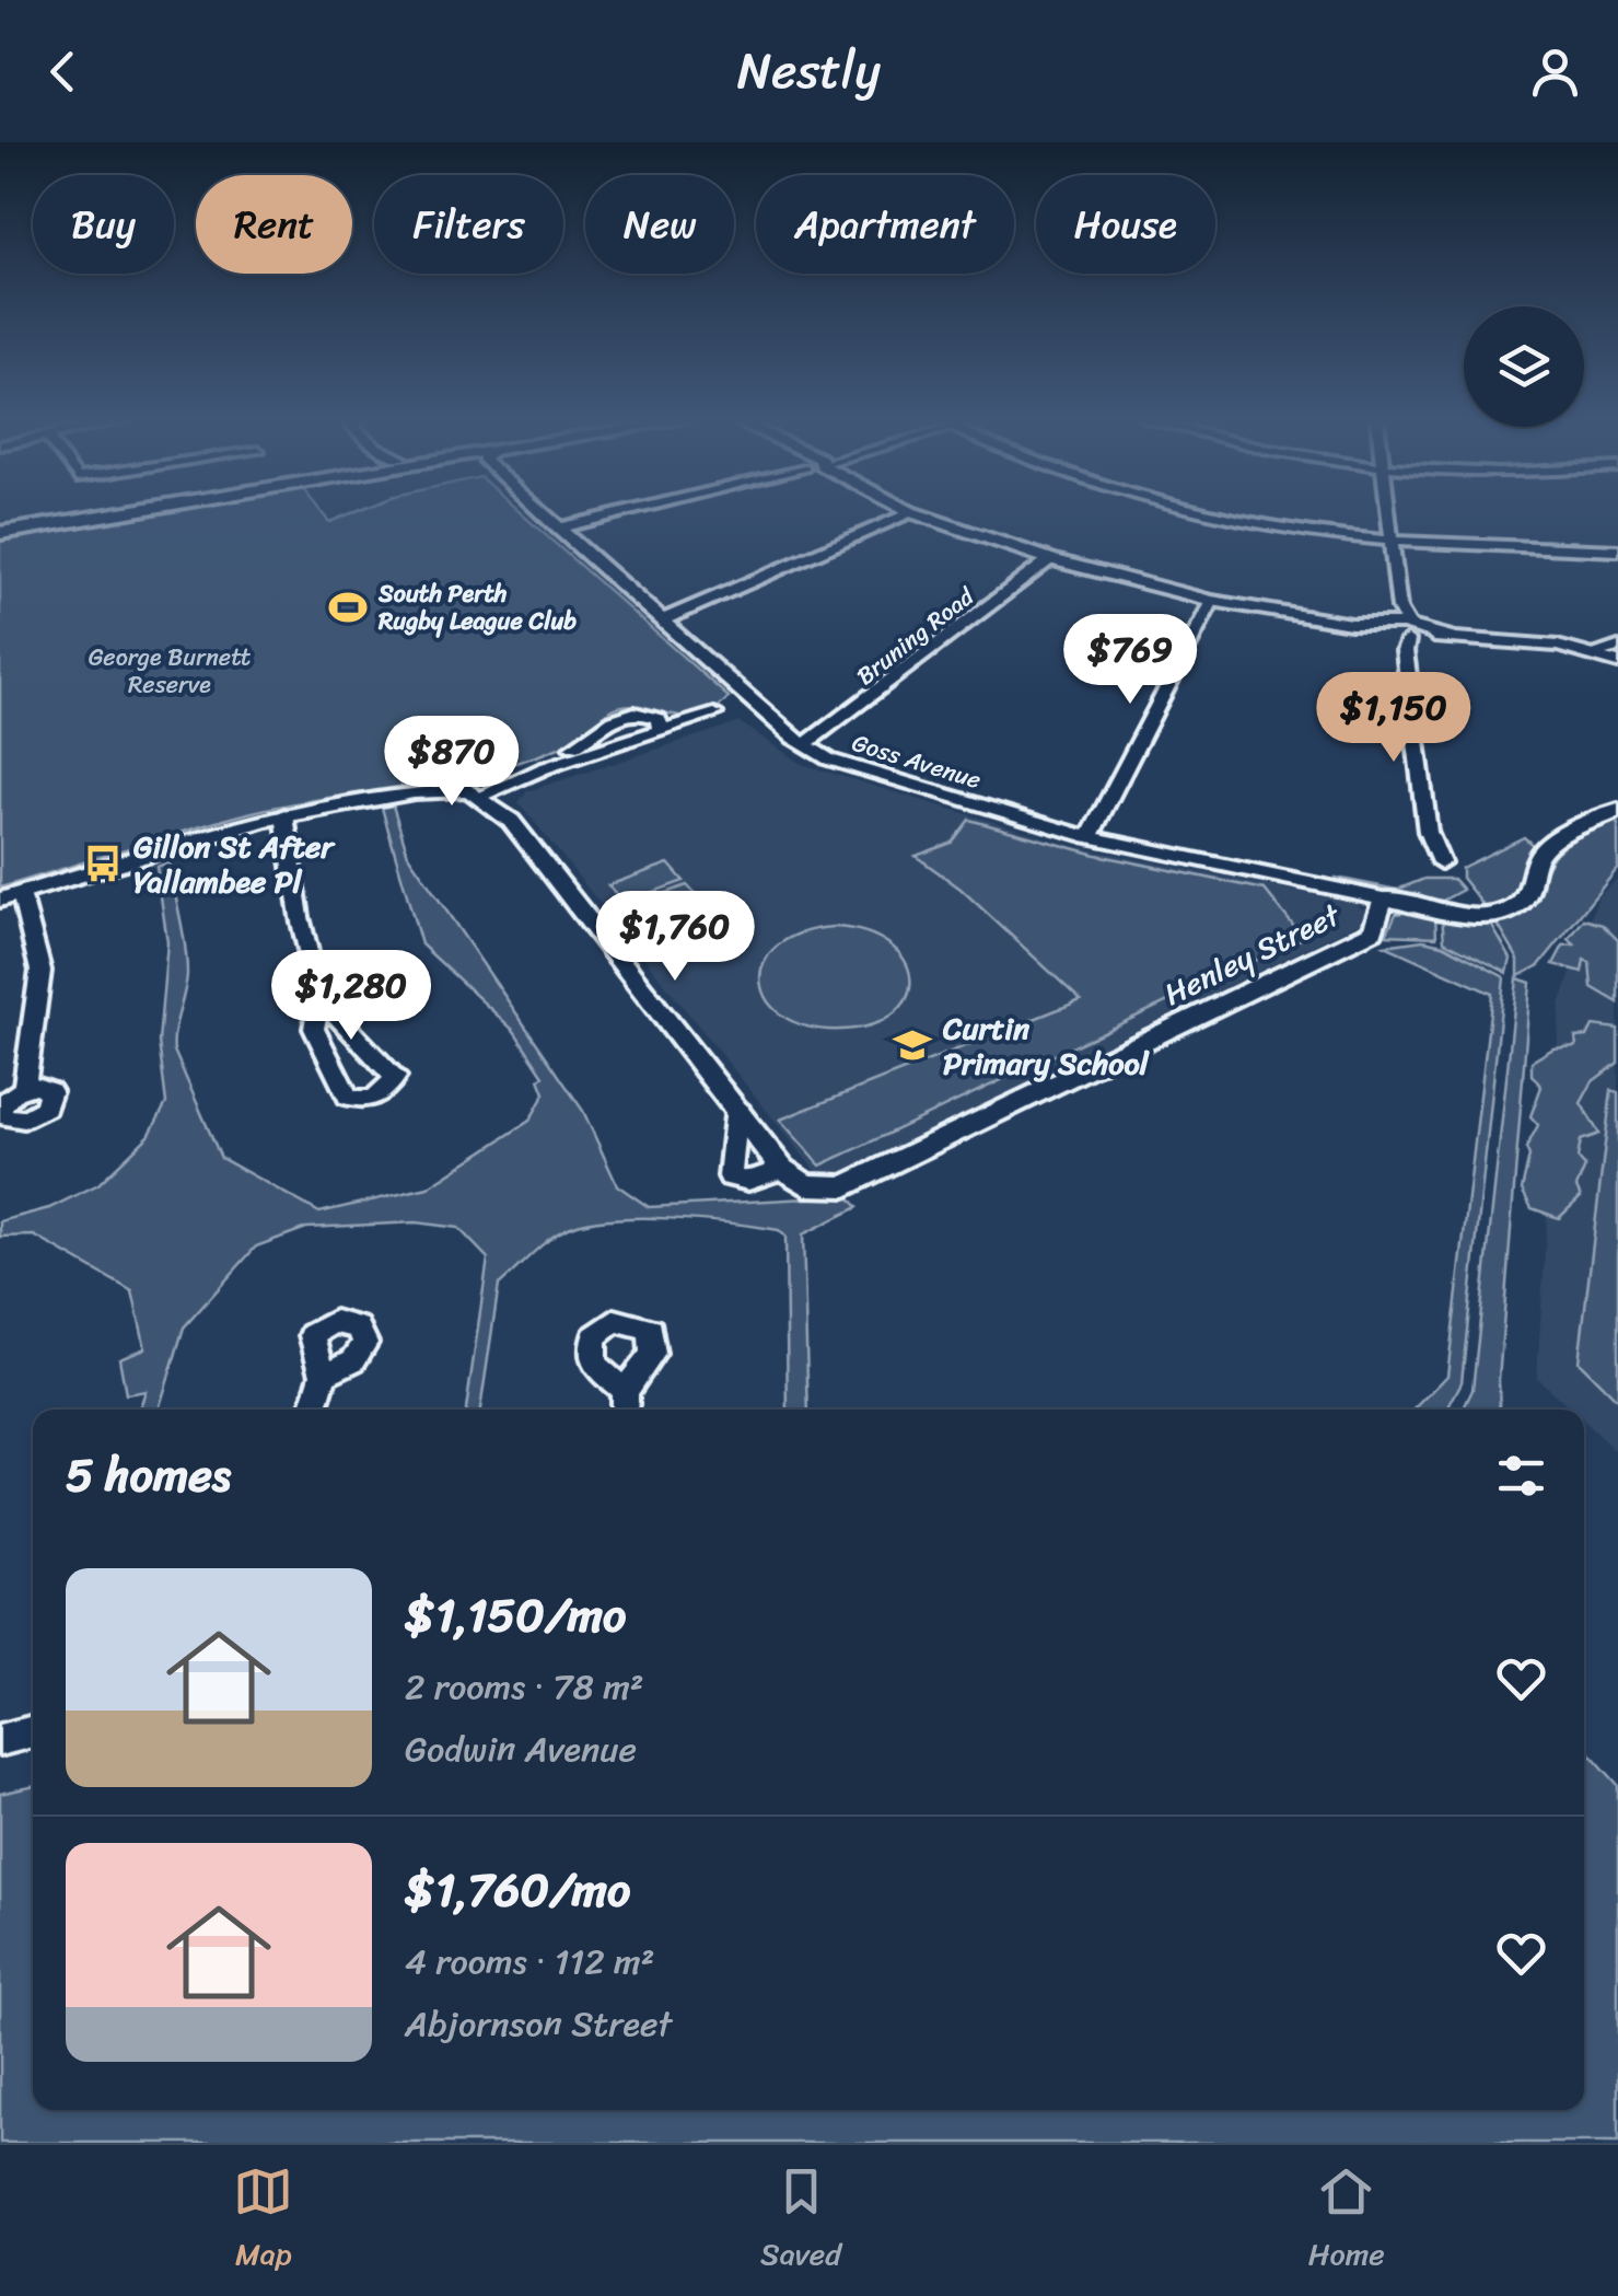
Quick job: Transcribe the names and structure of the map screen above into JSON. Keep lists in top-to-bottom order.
{
  "streets": {
    "street": ["Bruning Road", "Goss Avenue", "Henley Street"]
  },
  "crossings": [
    ["Bruning Road", "Goss Avenue"],
    ["Goss Avenue", "Henley Street"]
  ],
  "parks": ["George Burnett Reserve"],
  "places": {
    "sports": ["South Perth Rugby League Club"],
    "bus stop": ["Gillon St After Yallambee Pl"],
    "school or university": ["Curtin Primary School"]
  },
  "page": {
    "header": "Nestly",
    "chip": [
      "Buy",
      "Rent",
      "Filters",
      "New",
      "Apartment",
      "House"
    ],
    "price": [
      "$769",
      "$1,150",
      "$870",
      "$1,760",
      "$1,280"
    ],
    "heading": "5 homes",
    "list": [
      {
        "name": "$1,150/mo",
        "note": "2 rooms · 78 m² · Godwin Avenue"
      },
      {
        "name": "$1,760/mo",
        "note": "4 rooms · 112 m² · Abjornson Street"
      }
    ],
    "tabs": ["Map", "Saved", "Home"]
  }
}
